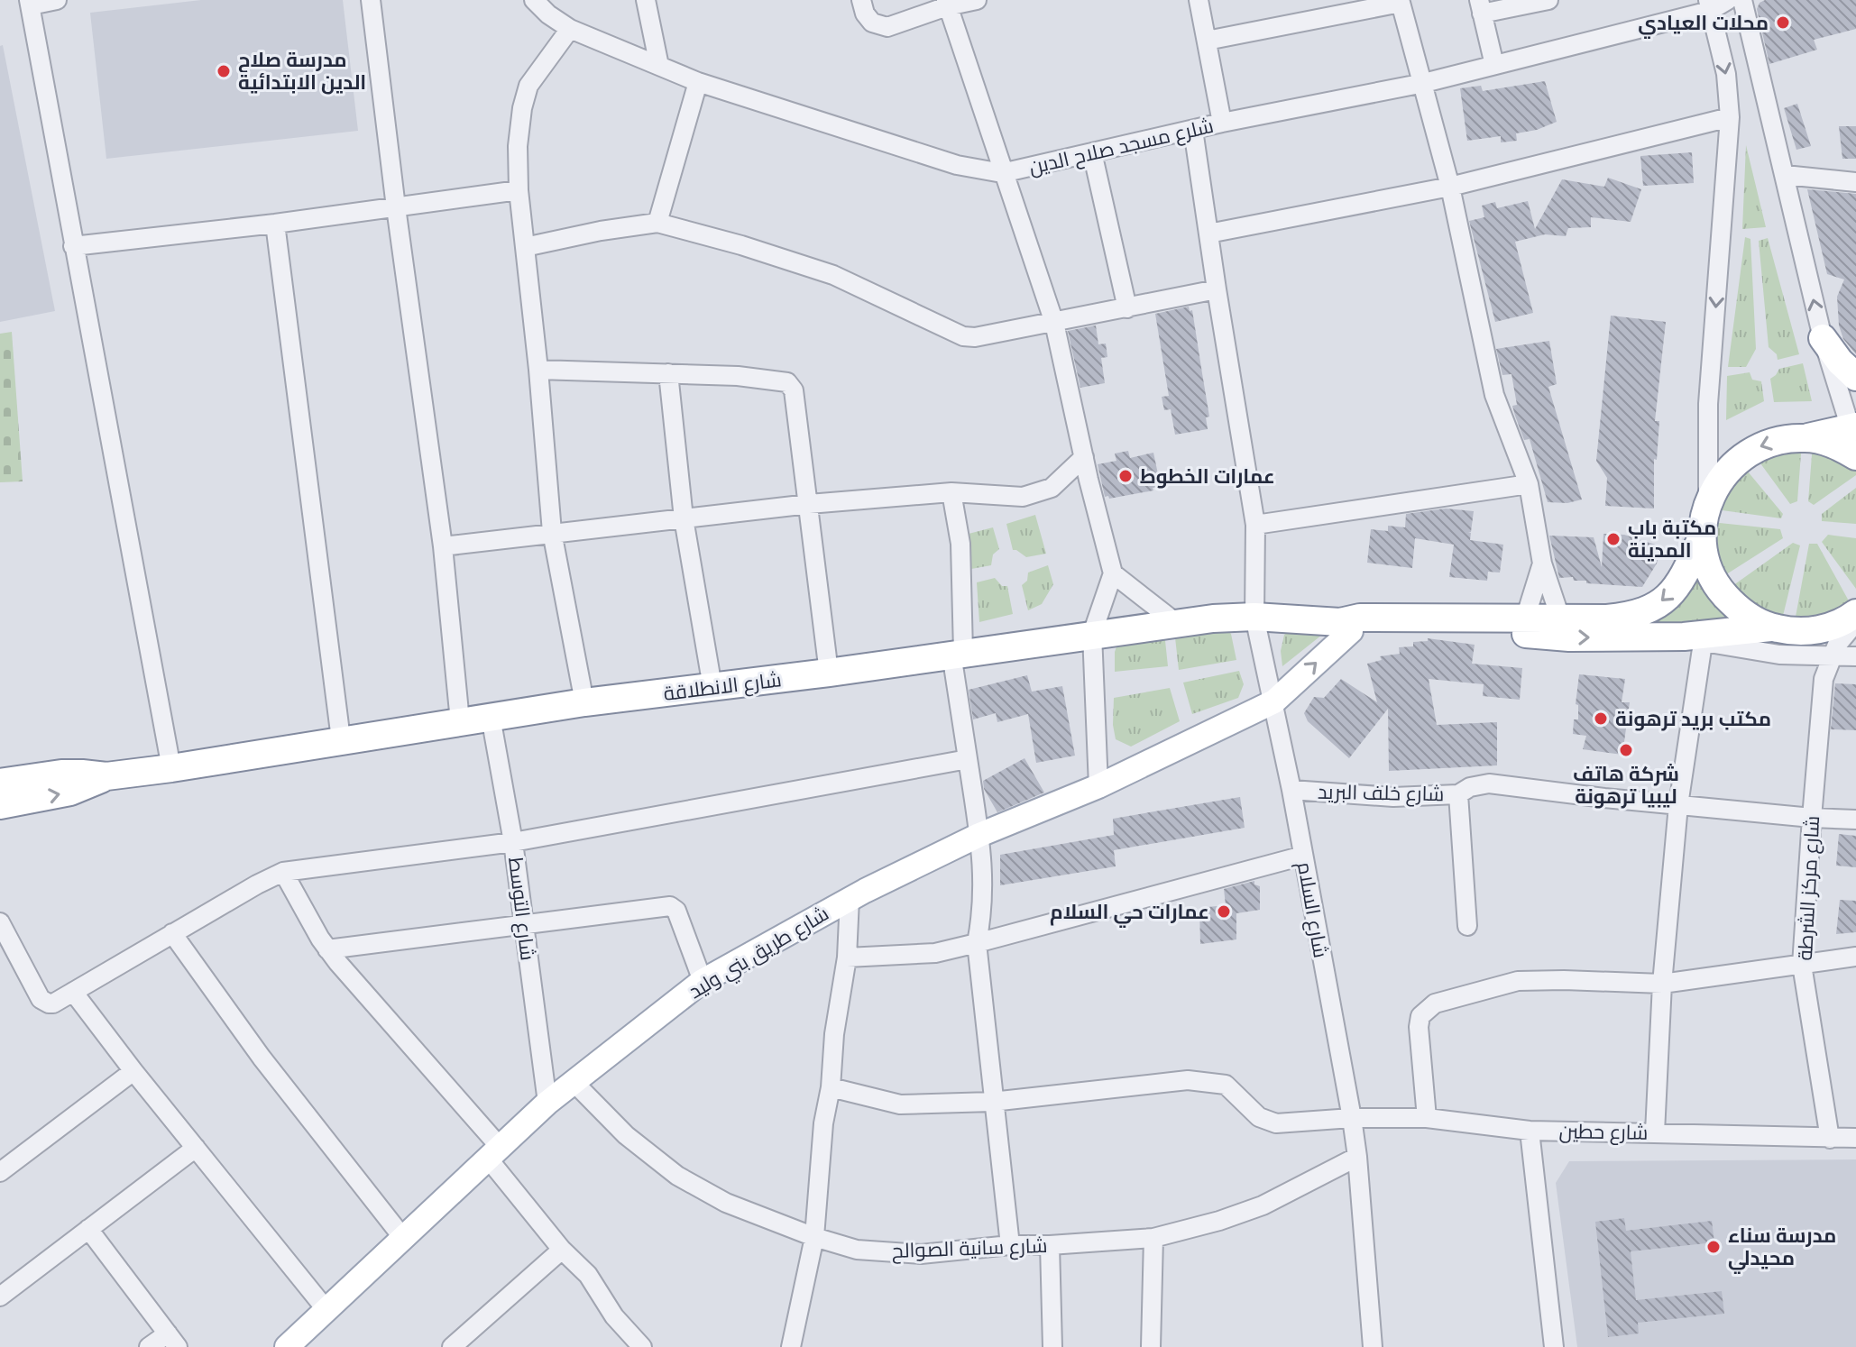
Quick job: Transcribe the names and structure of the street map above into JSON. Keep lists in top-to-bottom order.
{
  "streets": {
    "highway": ["شارع الانطلاقة"],
    "main road": ["شارع طريق بني وليد"],
    "street": [
      "شلرع مسجد صلاح الدين",
      "شارع خلف البريد",
      "شارع مركز الشرطة",
      "شارع التوسط",
      "شارع السلام",
      "شارع حطين",
      "شارع سانية الصوالح"
    ]
  },
  "crossings": [
    ["شلرع مسجد صلاح الدين", "شارع السلام"],
    ["شارع الانطلاقة", "شارع التوسط"],
    ["شارع الانطلاقة", "شارع السلام"],
    ["شارع الانطلاقة", "شارع طريق بني وليد"],
    ["شارع خلف البريد", "شارع مركز الشرطة"],
    ["شارع خلف البريد", "شارع السلام"],
    ["شارع مركز الشرطة", "شارع حطين"],
    ["شارع التوسط", "شارع طريق بني وليد"],
    ["شارع السلام", "شارع طريق بني وليد"],
    ["شارع السلام", "شارع حطين"],
    ["شارع السلام", "شارع سانية الصوالح"],
    ["شارع طريق بني وليد", "شارع سانية الصوالح"]
  ],
  "places": [
    "محلات العيادي",
    "مدرسة صلاح الدين الابتدائية",
    "عمارات الخطوط",
    "مكتبة باب المدينة",
    "مكتب بريد ترهونة",
    "شركة هاتف ليبيا ترهونة",
    "عمارات حي السلام",
    "مدرسة سناء محيدلي"
  ]
}
